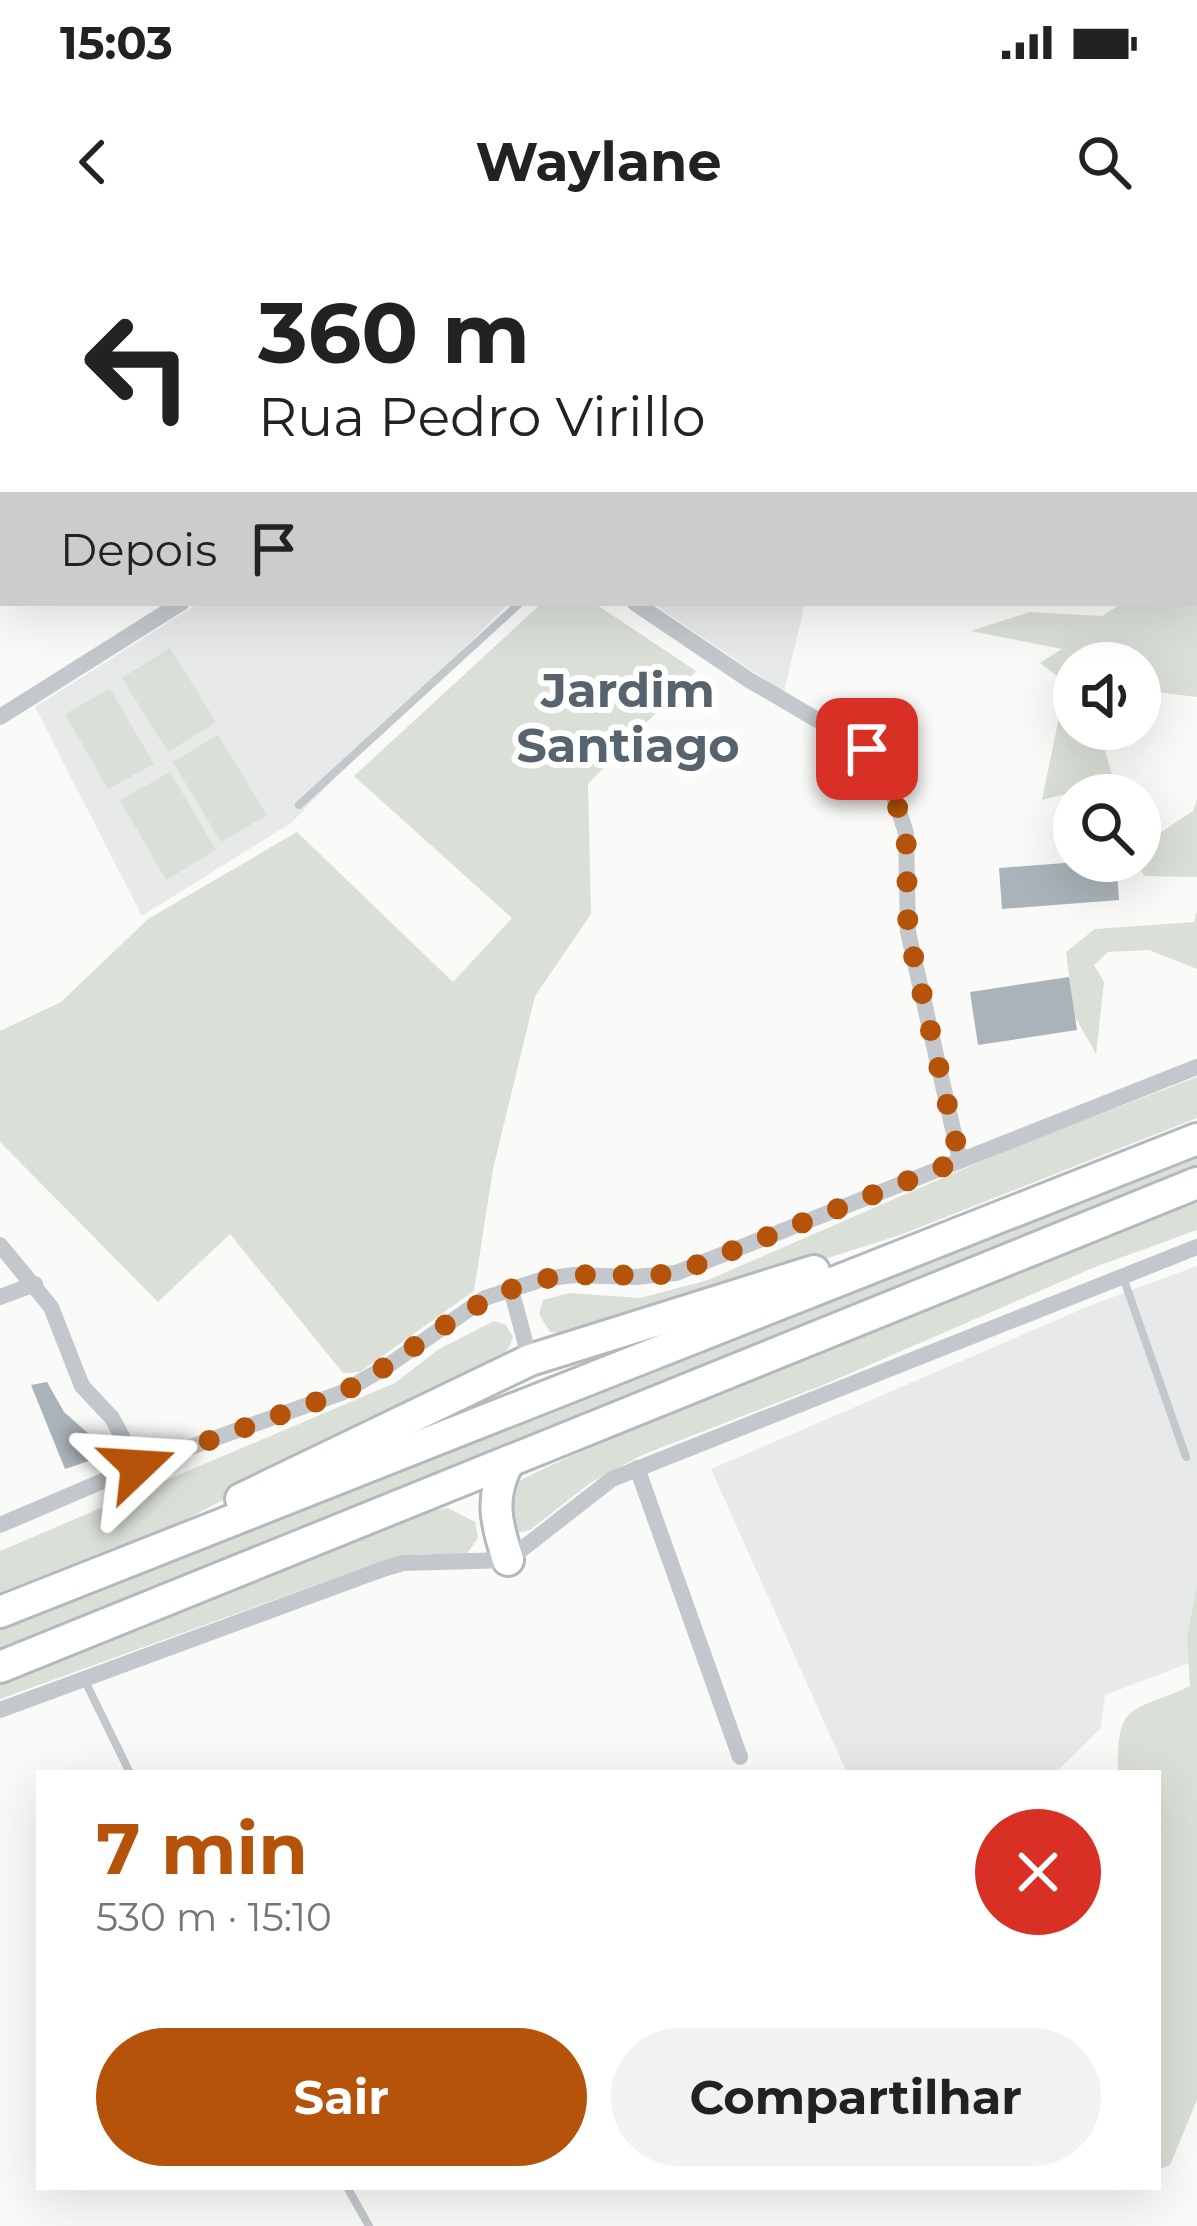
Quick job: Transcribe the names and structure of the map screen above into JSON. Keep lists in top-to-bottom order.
{
  "districts": ["Jardim Santiago"],
  "page": {
    "status": "15:03",
    "header": "Waylane",
    "turn": ["360 m", "Rua Pedro Virillo"],
    "then": "Depois",
    "heading": ["7 min", "530 m · 15:10"],
    "buttons": ["Sair", "Compartilhar"]
  }
}
